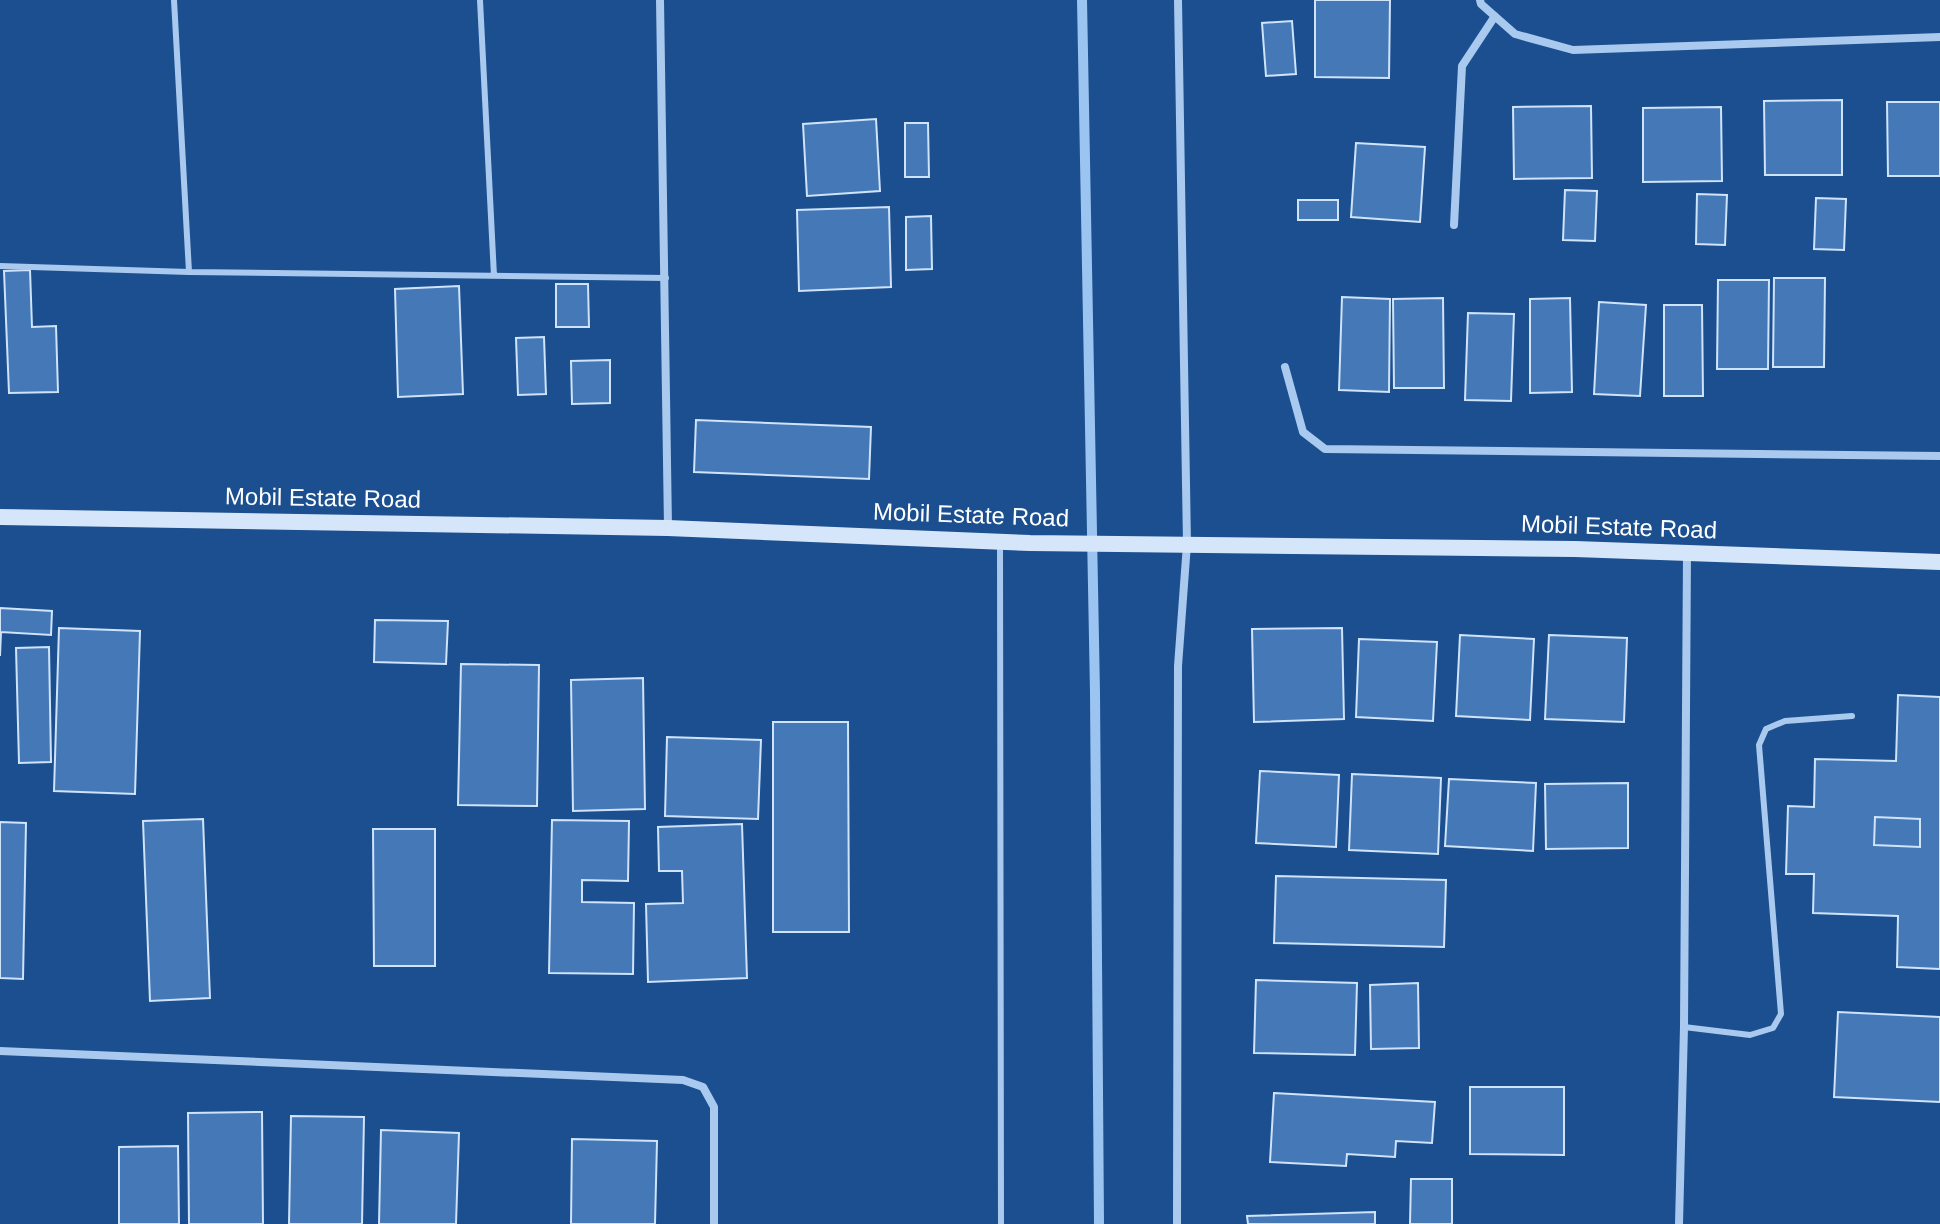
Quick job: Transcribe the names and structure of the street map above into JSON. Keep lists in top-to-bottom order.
{
  "streets": {
    "main road": ["Mobil Estate Road"]
  }
}
